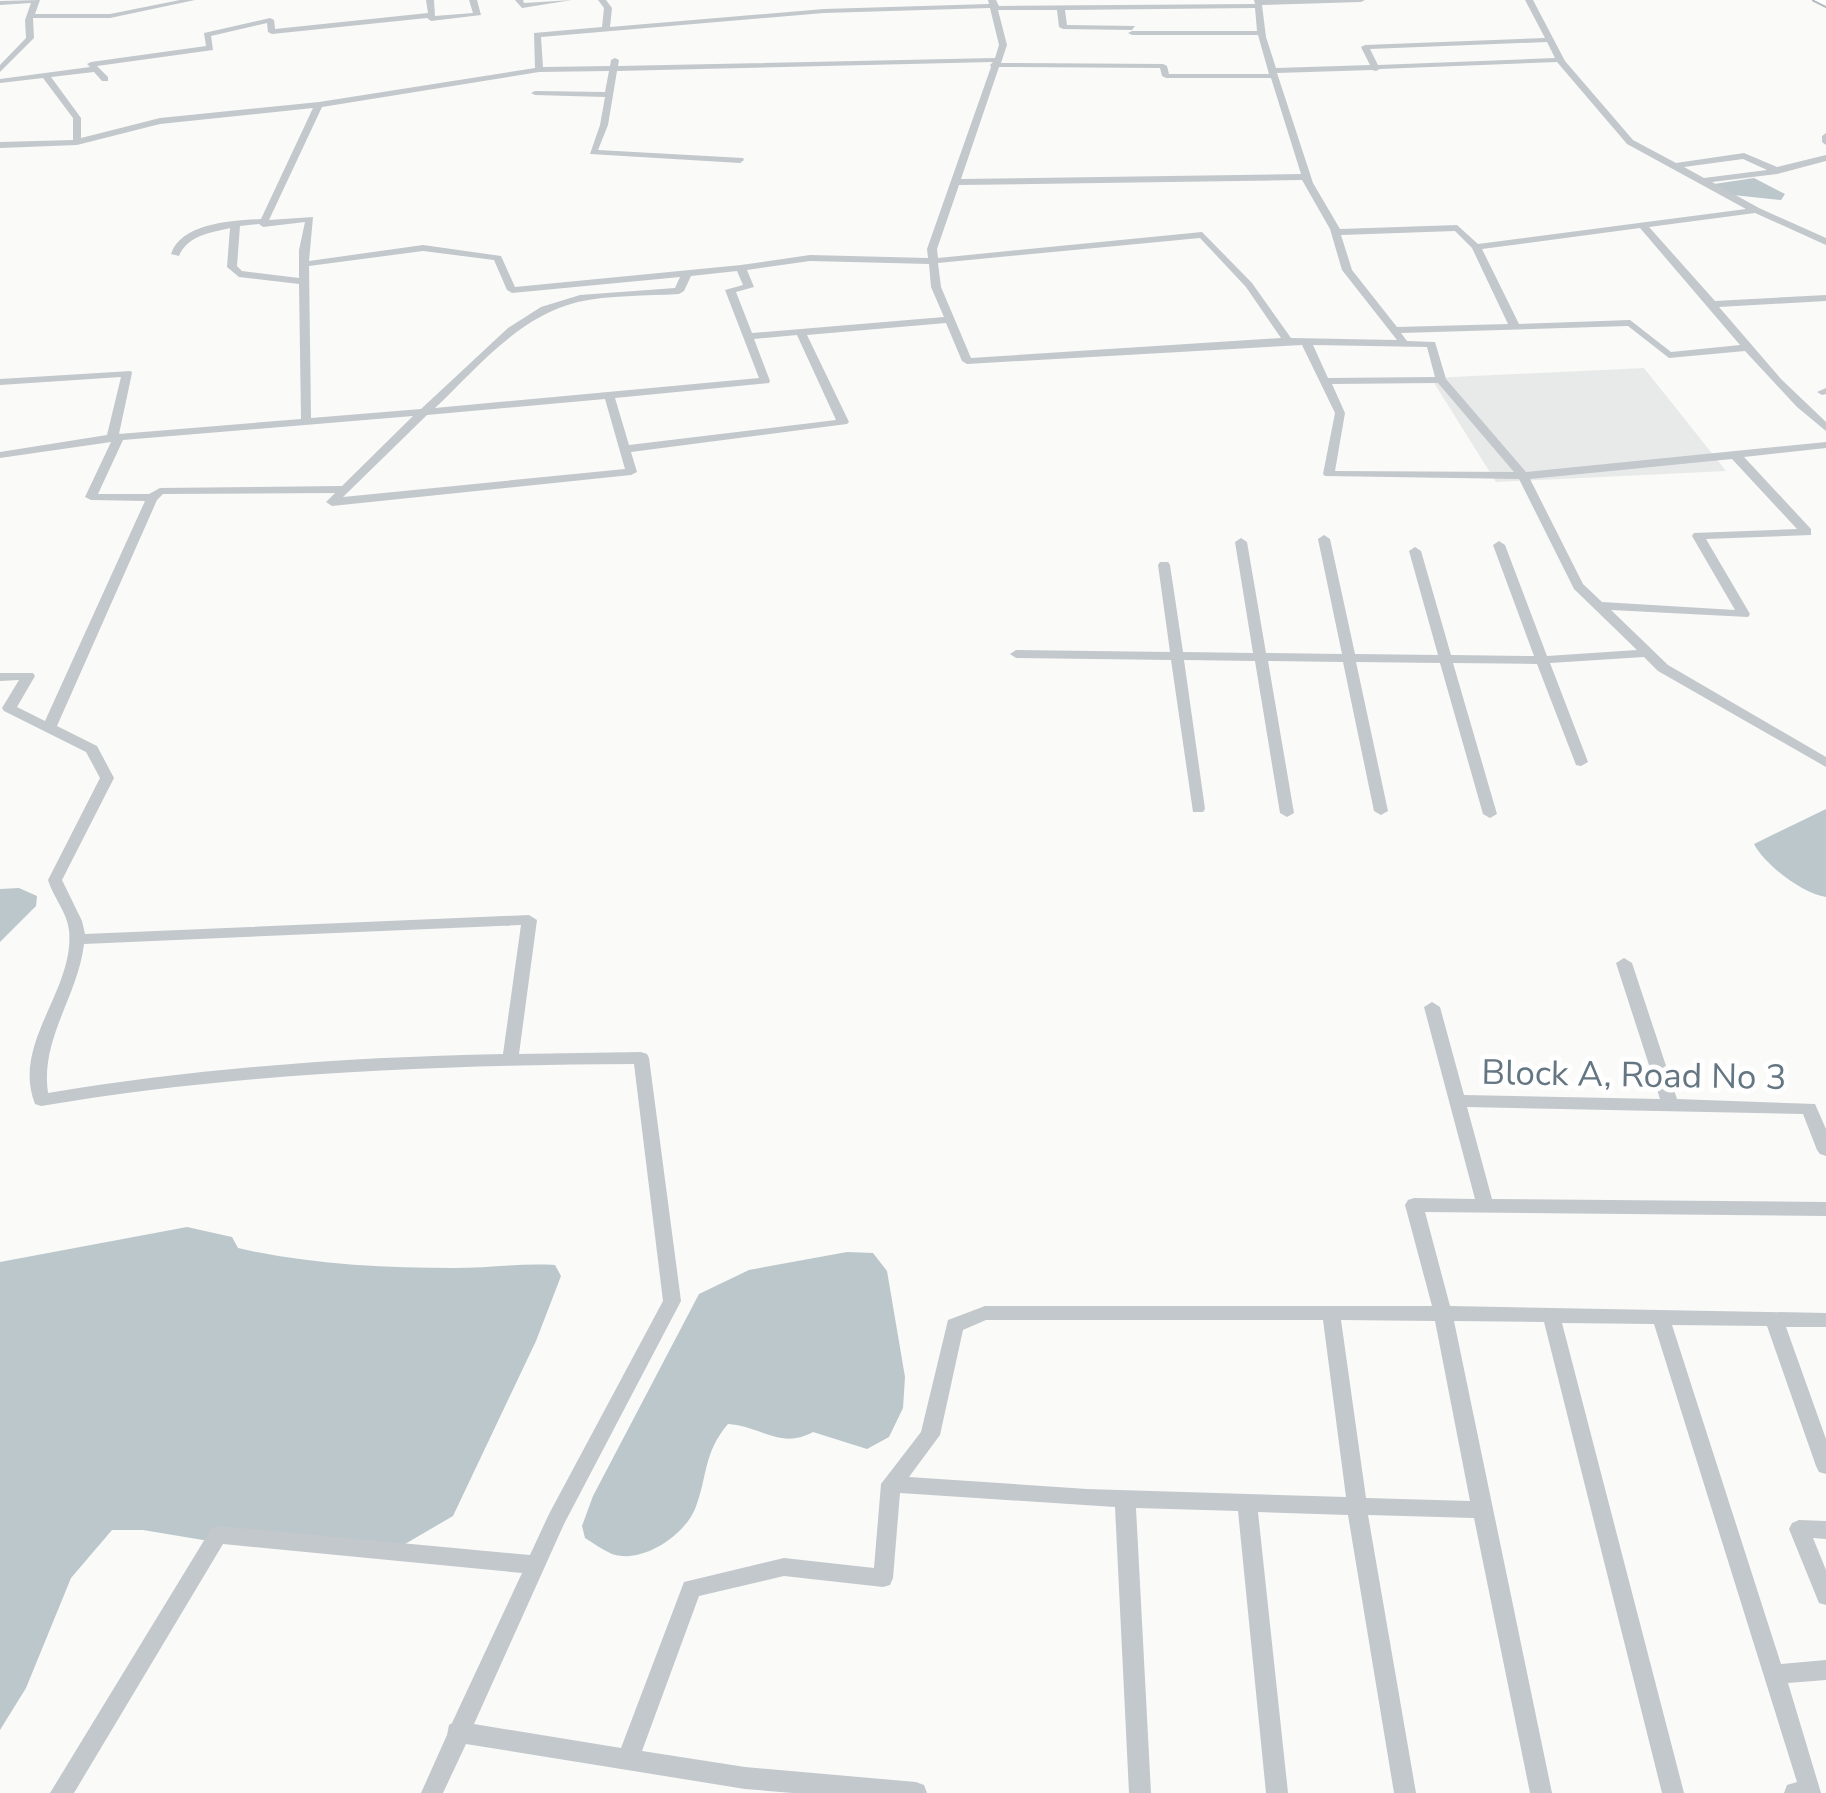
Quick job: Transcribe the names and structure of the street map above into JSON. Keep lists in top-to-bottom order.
{
  "streets": {
    "street": ["Block A, Road No 3"]
  }
}
